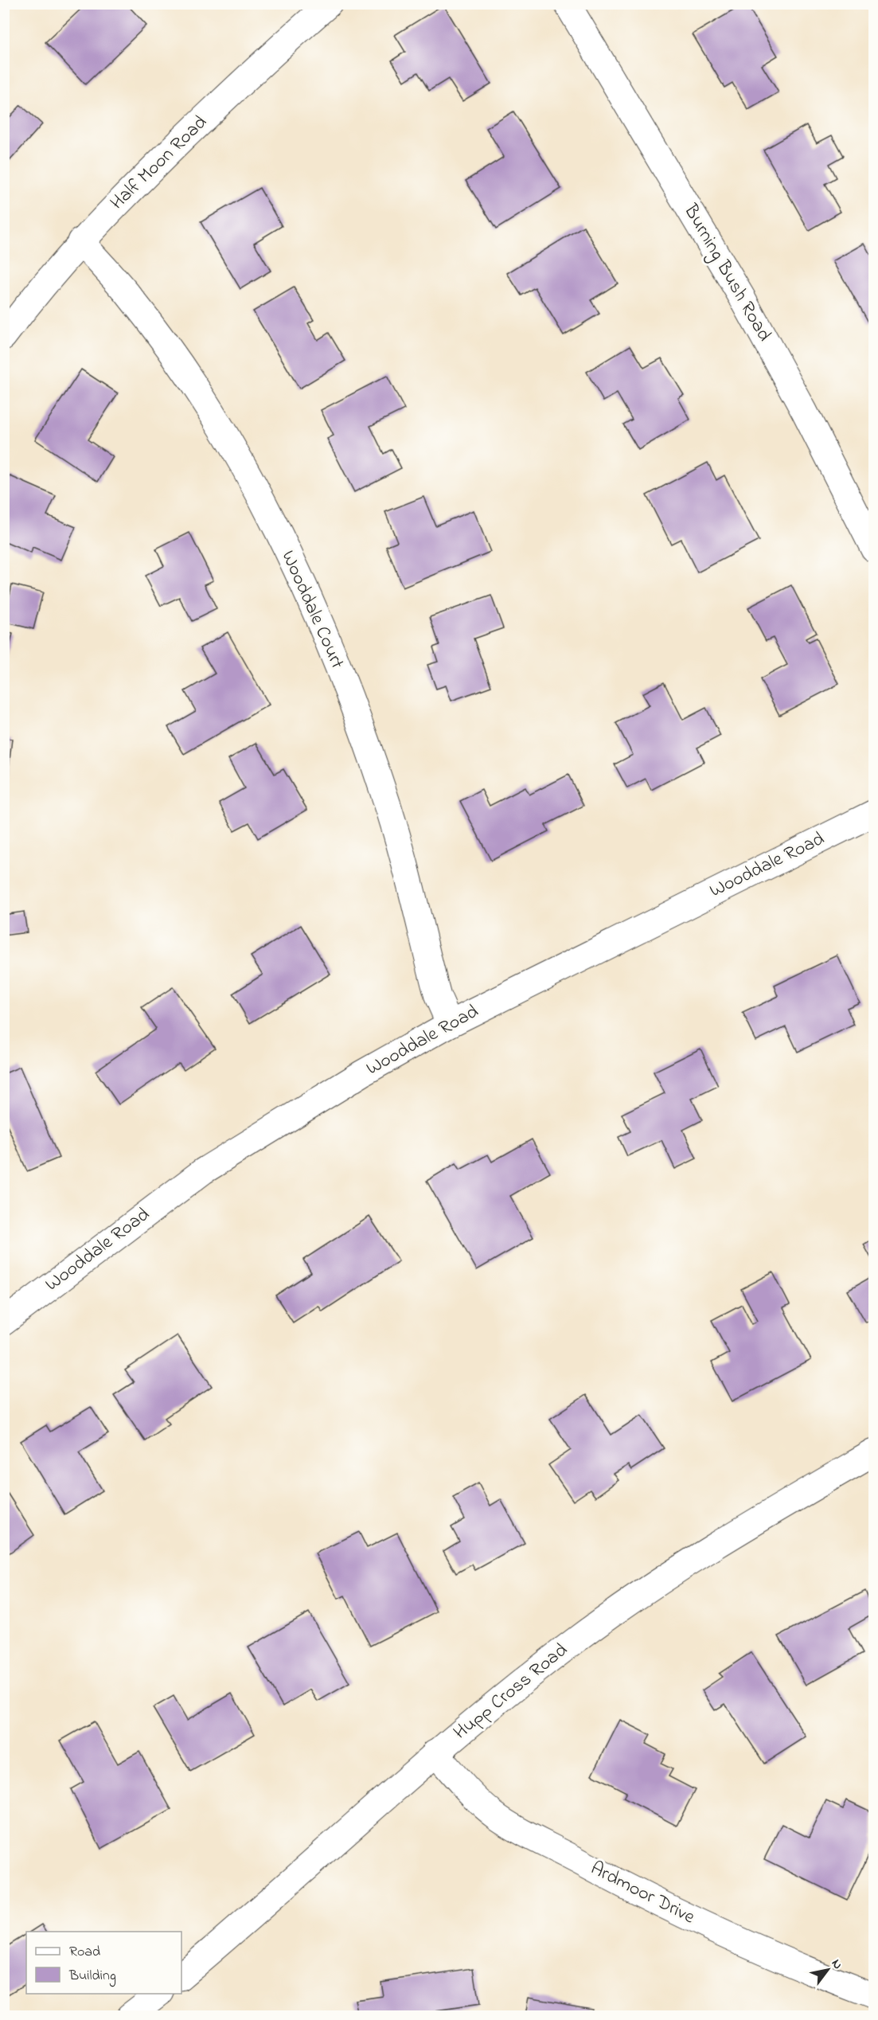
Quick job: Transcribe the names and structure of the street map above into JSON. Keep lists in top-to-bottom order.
{
  "streets": {
    "street": [
      "Half Moon Road",
      "Burning Bush Road",
      "Wooddale Court",
      "Wooddale Road",
      "Hupp Cross Road",
      "Ardmoor Drive"
    ]
  },
  "crossings": [
    ["Half Moon Road", "Wooddale Court"],
    ["Wooddale Court", "Wooddale Road"],
    ["Hupp Cross Road", "Ardmoor Drive"]
  ],
  "legend": ["Road", "Building"],
  "north": "top right"
}
